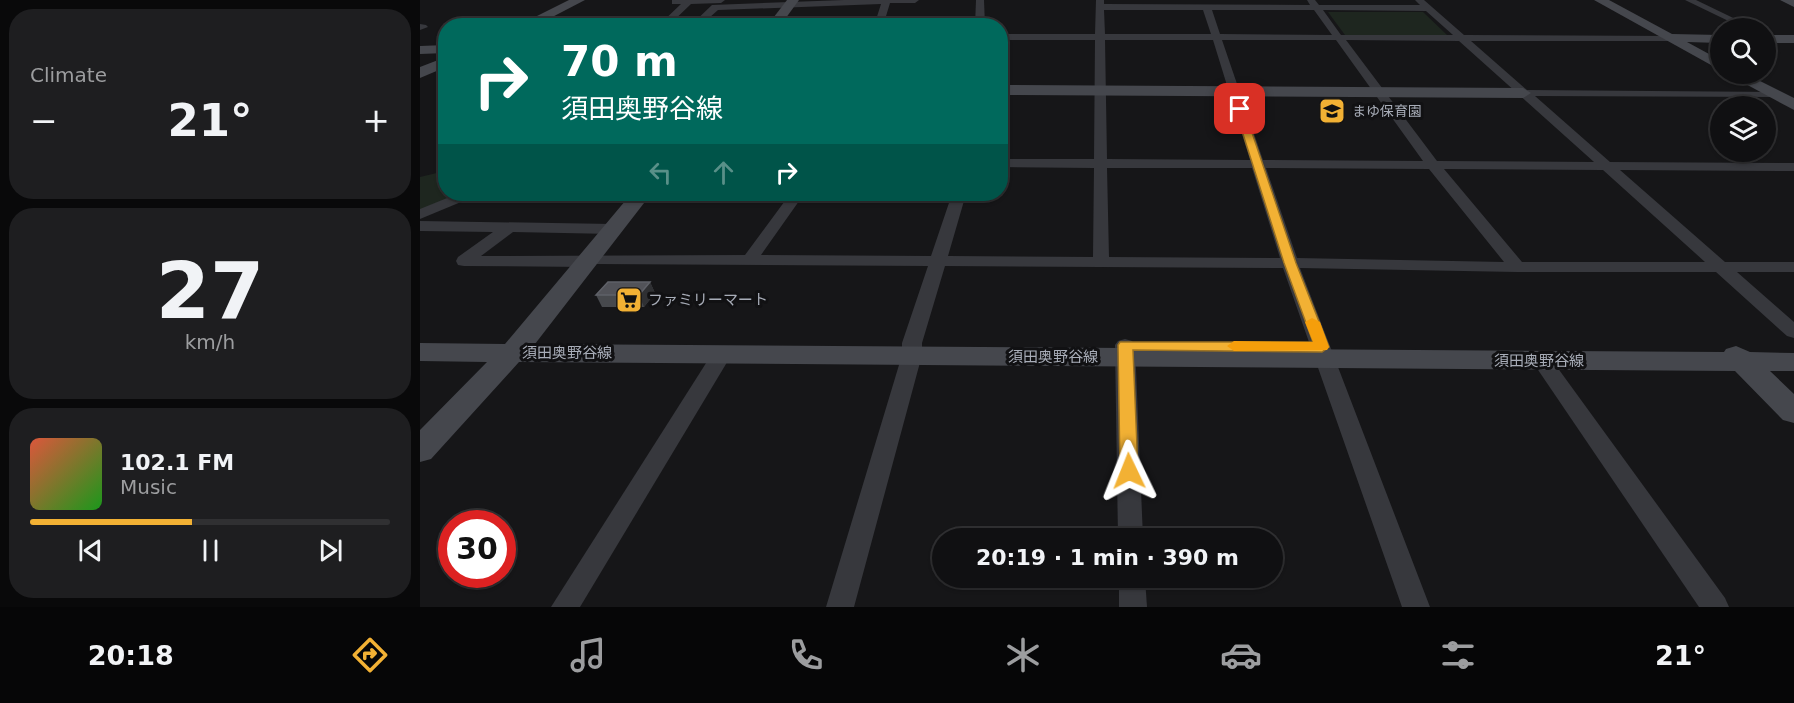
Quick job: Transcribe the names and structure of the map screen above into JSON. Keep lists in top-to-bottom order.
{
  "streets": {
    "street": ["須田奥野谷線"]
  },
  "places": {
    "school or university": ["まゆ保育園"],
    "supermarket": ["ファミリーマート"]
  },
  "page": {
    "tile": [
      "Climate",
      ["27", "km/h"]
    ],
    "turn": ["70 m", "須田奥野谷線"],
    "heat": ["−", "21°", "+"],
    "song": ["102.1 FM", "Music"],
    "limit": "30",
    "trip": "20:19 · 1 min · 390 m",
    "tabs": ["20:18", "21°"]
  }
}
